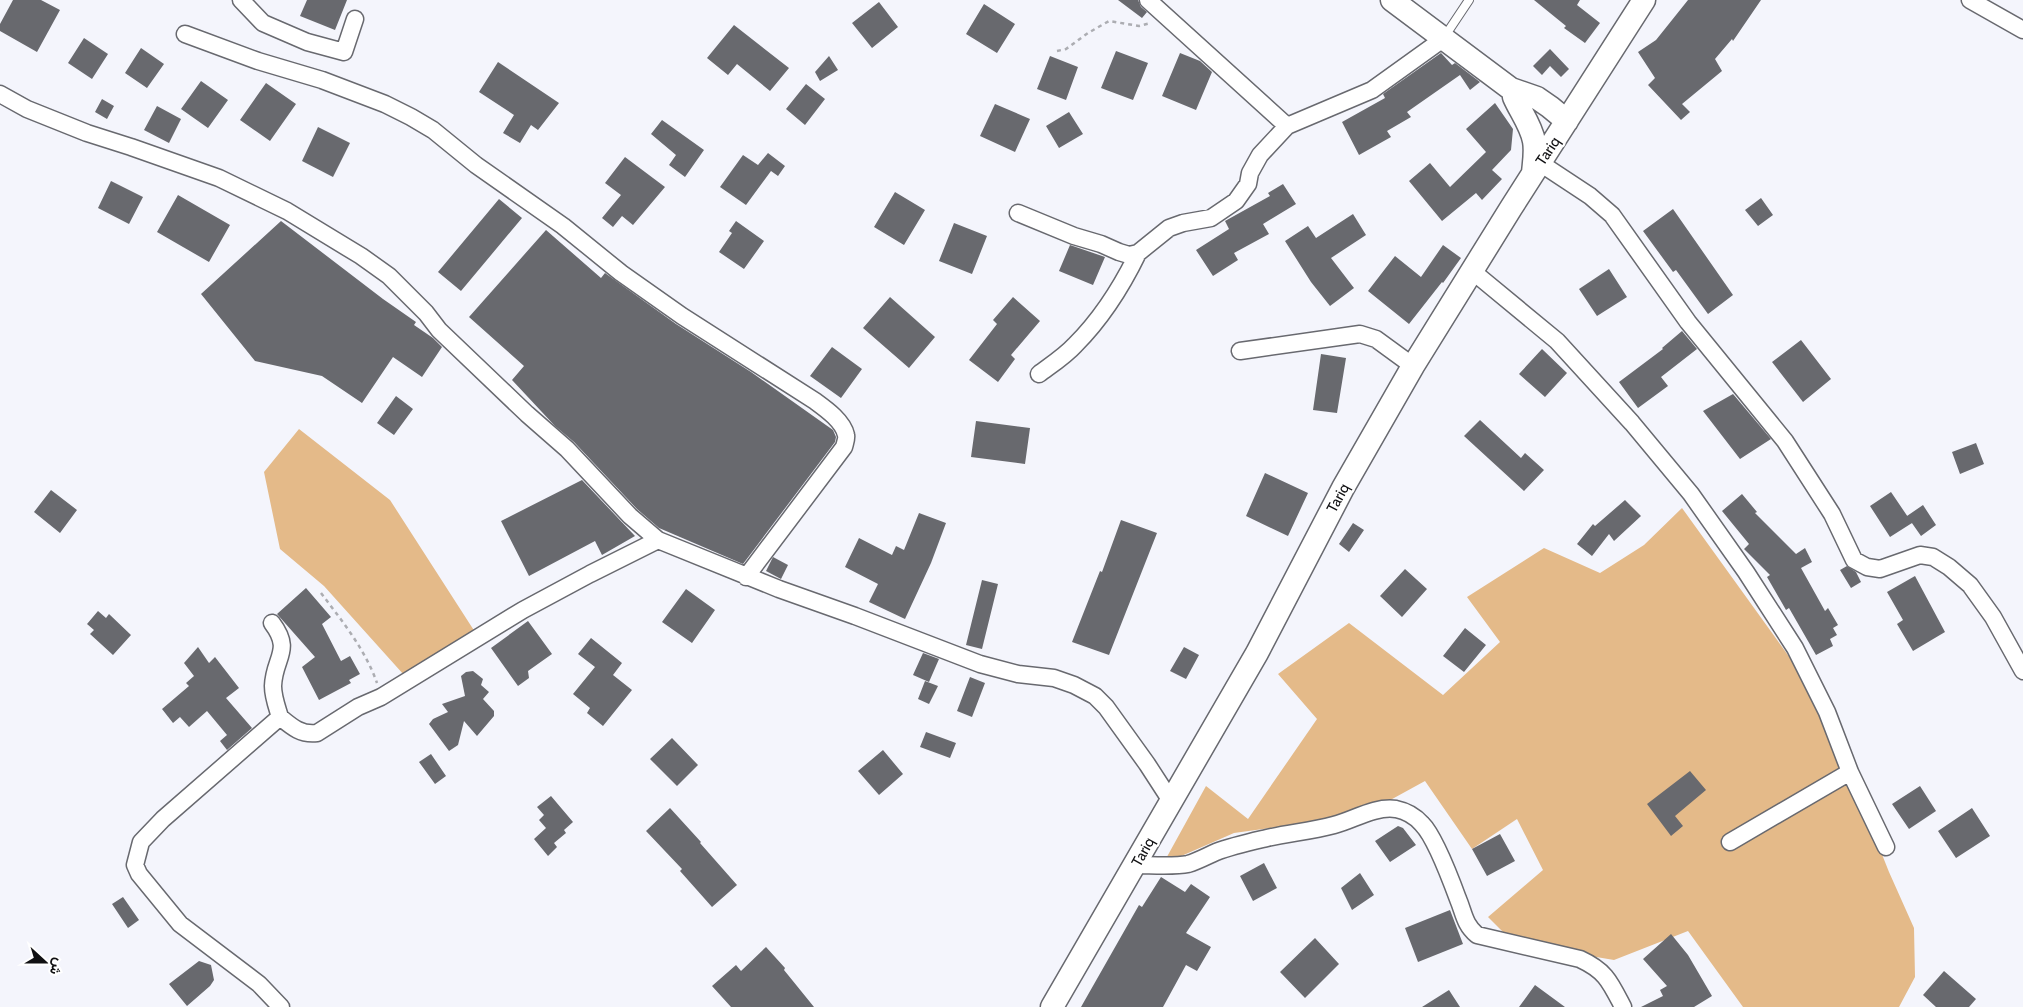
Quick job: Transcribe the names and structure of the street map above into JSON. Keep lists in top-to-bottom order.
{
  "streets": {
    "main road": ["Tariq"]
  },
  "north": "right"
}
